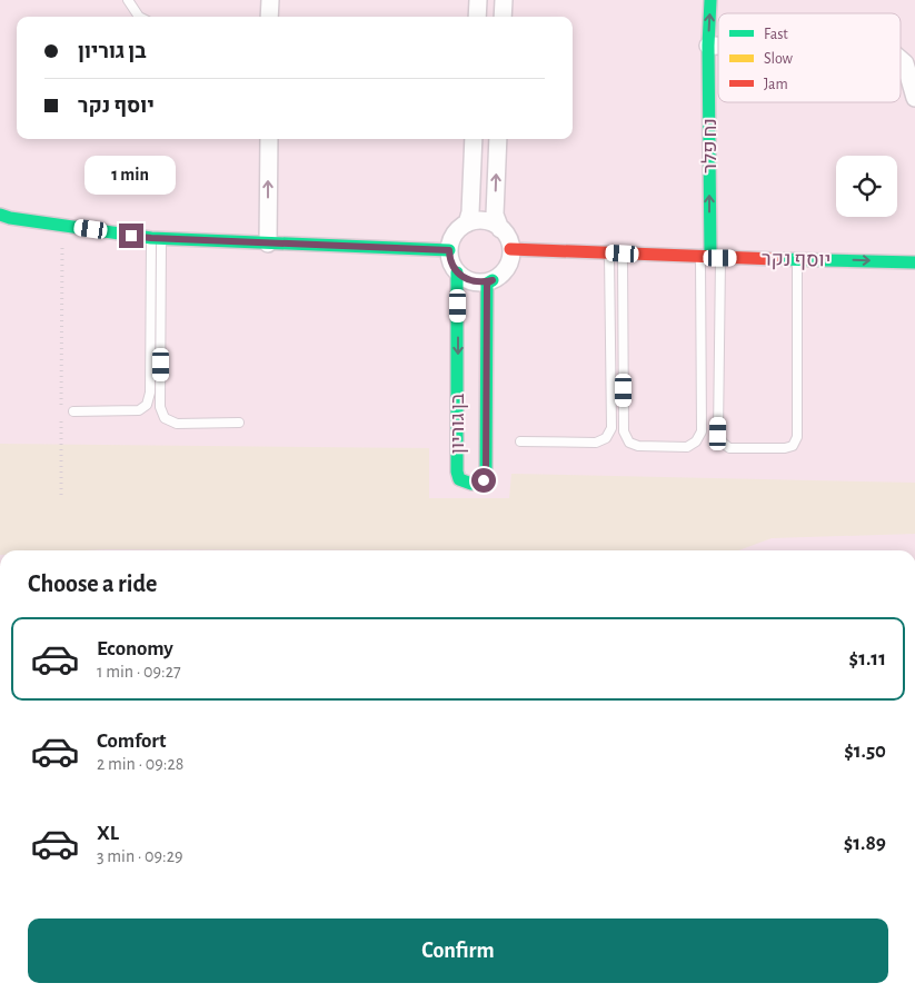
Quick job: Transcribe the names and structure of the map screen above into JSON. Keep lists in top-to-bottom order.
{
  "streets": {
    "main road": ["נח פלר", "יוסף נקר", "בן גוריון"]
  },
  "crossings": [
    ["נח פלר", "יוסף נקר"],
    ["יוסף נקר", "בן גוריון"]
  ],
  "one_way": ["נח פלר"],
  "legend": ["Fast", "Slow", "Jam"],
  "page": {
    "banner": ["בן גוריון", "יוסף נקר"],
    "bubble": "1 min",
    "heading": "Choose a ride",
    "list": [
      {
        "name": "Economy",
        "note": "1 min · 09:27",
        "value": "$1.11"
      },
      {
        "name": "Comfort",
        "note": "2 min · 09:28",
        "value": "$1.50"
      },
      {
        "name": "XL",
        "note": "3 min · 09:29",
        "value": "$1.89"
      }
    ],
    "buttons": "Confirm"
  }
}
